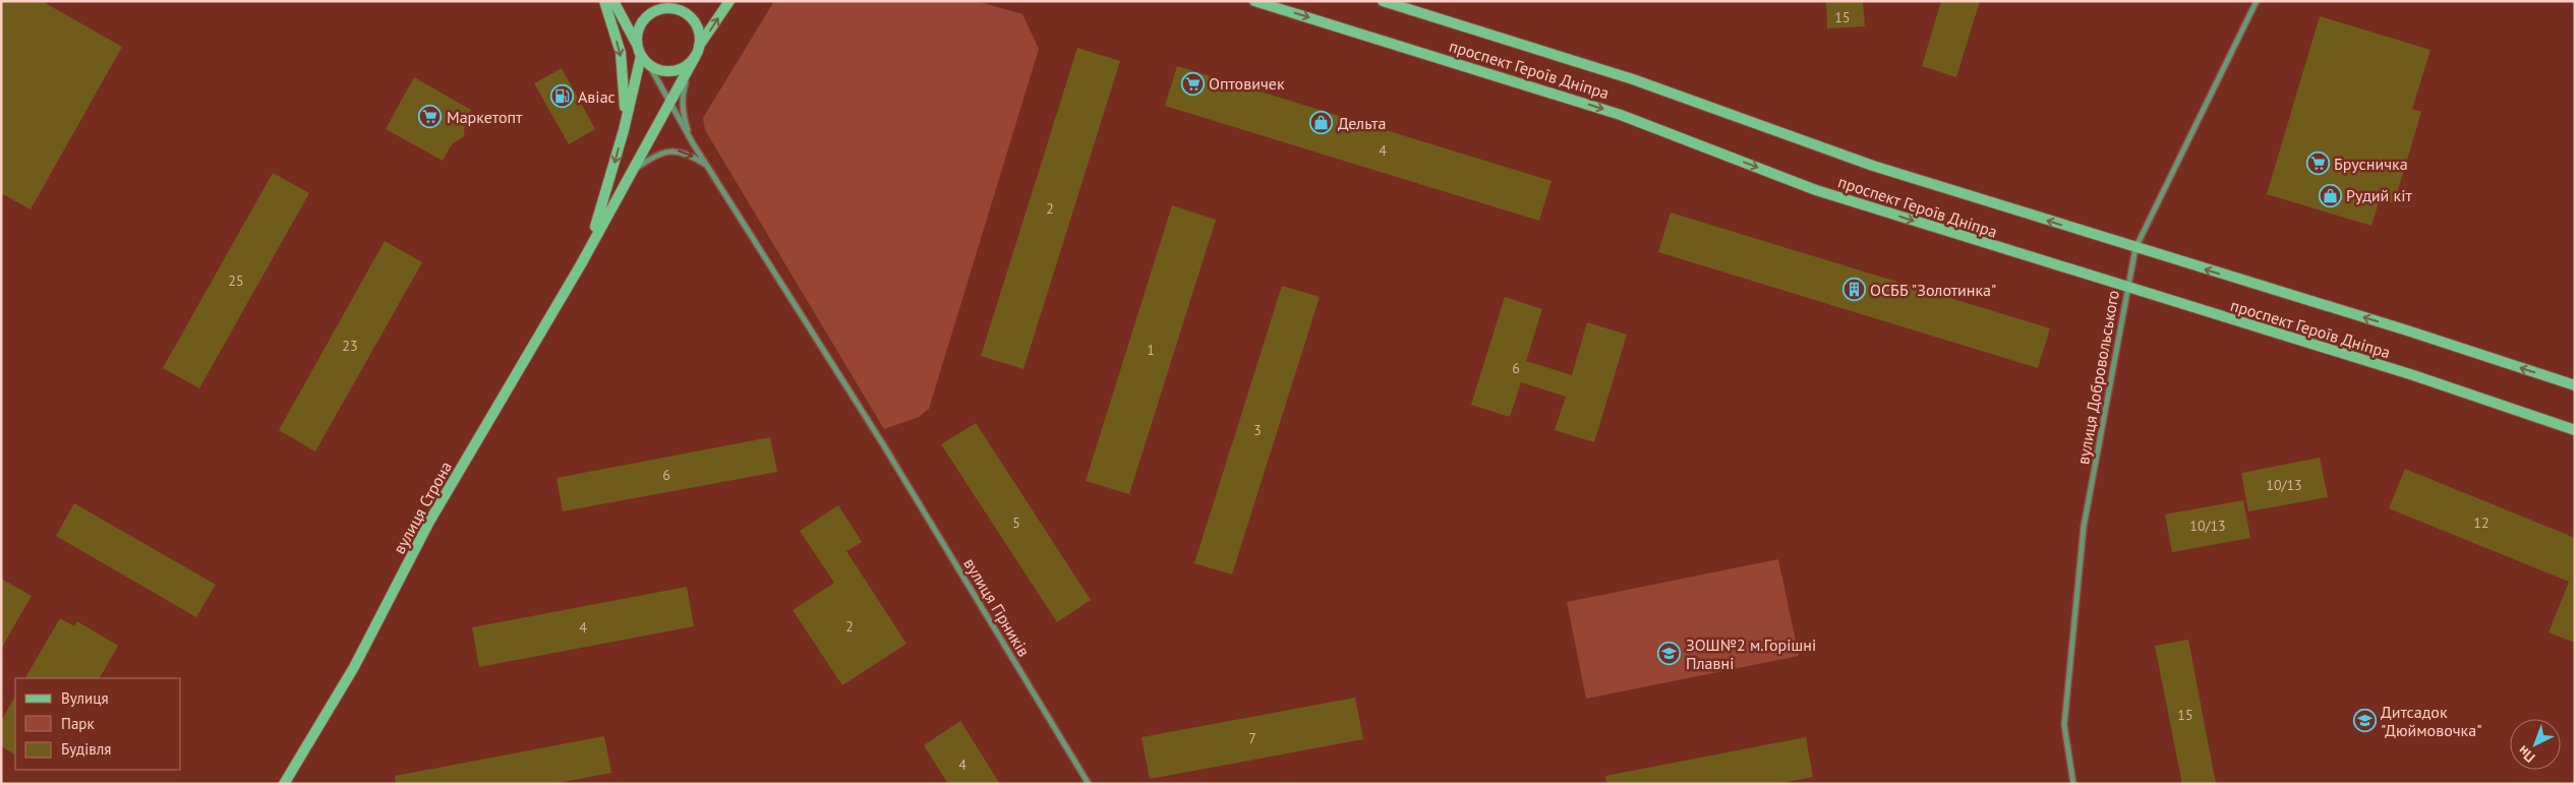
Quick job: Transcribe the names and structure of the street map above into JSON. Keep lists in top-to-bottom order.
{
  "streets": {
    "street": [
      "проспект Героїв Дніпра",
      "вулиця Добровольського",
      "вулиця Строна",
      "вулиця Гірників"
    ]
  },
  "crossings": [
    ["проспект Героїв Дніпра", "вулиця Добровольського"]
  ],
  "places": {
    "supermarket": ["Оптовичек", "Маркетопт", "Брусничка"],
    "fuel station": ["Авіас"],
    "shop": ["Дельта", "Рудий кіт"],
    "building": ["ОСББ \"Золотинка\""],
    "school or university": ["ЗОШ№2 м.Горішні Плавні", "Дитсадок \"Дюймовочка\""]
  },
  "house_numbers": [
    "15",
    "4",
    "2",
    "25",
    "23",
    "1",
    "6",
    "3",
    "6",
    "10/13",
    "5",
    "12",
    "10/13",
    "2",
    "4",
    "15",
    "7",
    "4"
  ],
  "legend": ["Вулиця", "Парк", "Будівля"],
  "north": "bottom left"
}
